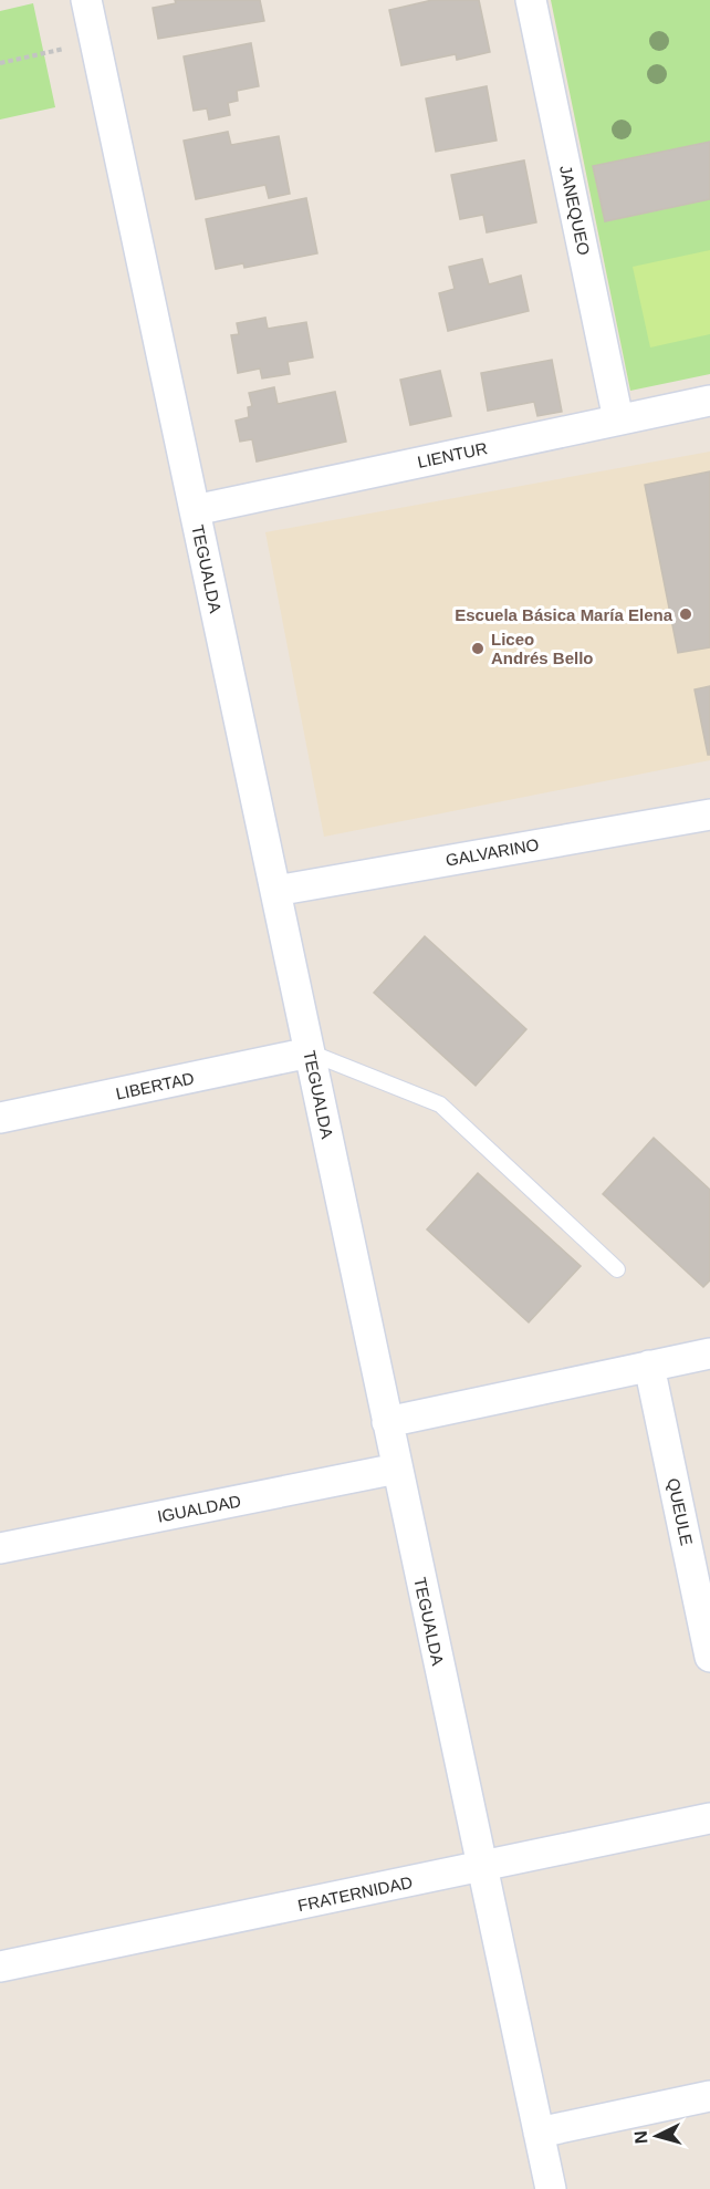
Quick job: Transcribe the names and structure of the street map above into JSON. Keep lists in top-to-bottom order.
{
  "streets": {
    "street": [
      "JANEQUEO",
      "LIENTUR",
      "TEGUALDA",
      "GALVARINO",
      "LIBERTAD",
      "IGUALDAD",
      "QUEULE",
      "FRATERNIDAD"
    ]
  },
  "crossings": [
    ["JANEQUEO", "LIENTUR"],
    ["LIENTUR", "TEGUALDA"],
    ["TEGUALDA", "GALVARINO"],
    ["TEGUALDA", "LIBERTAD"],
    ["TEGUALDA", "IGUALDAD"],
    ["TEGUALDA", "FRATERNIDAD"]
  ],
  "places": ["Escuela Básica María Elena", "Liceo Andrés Bello"],
  "north": "left"
}
